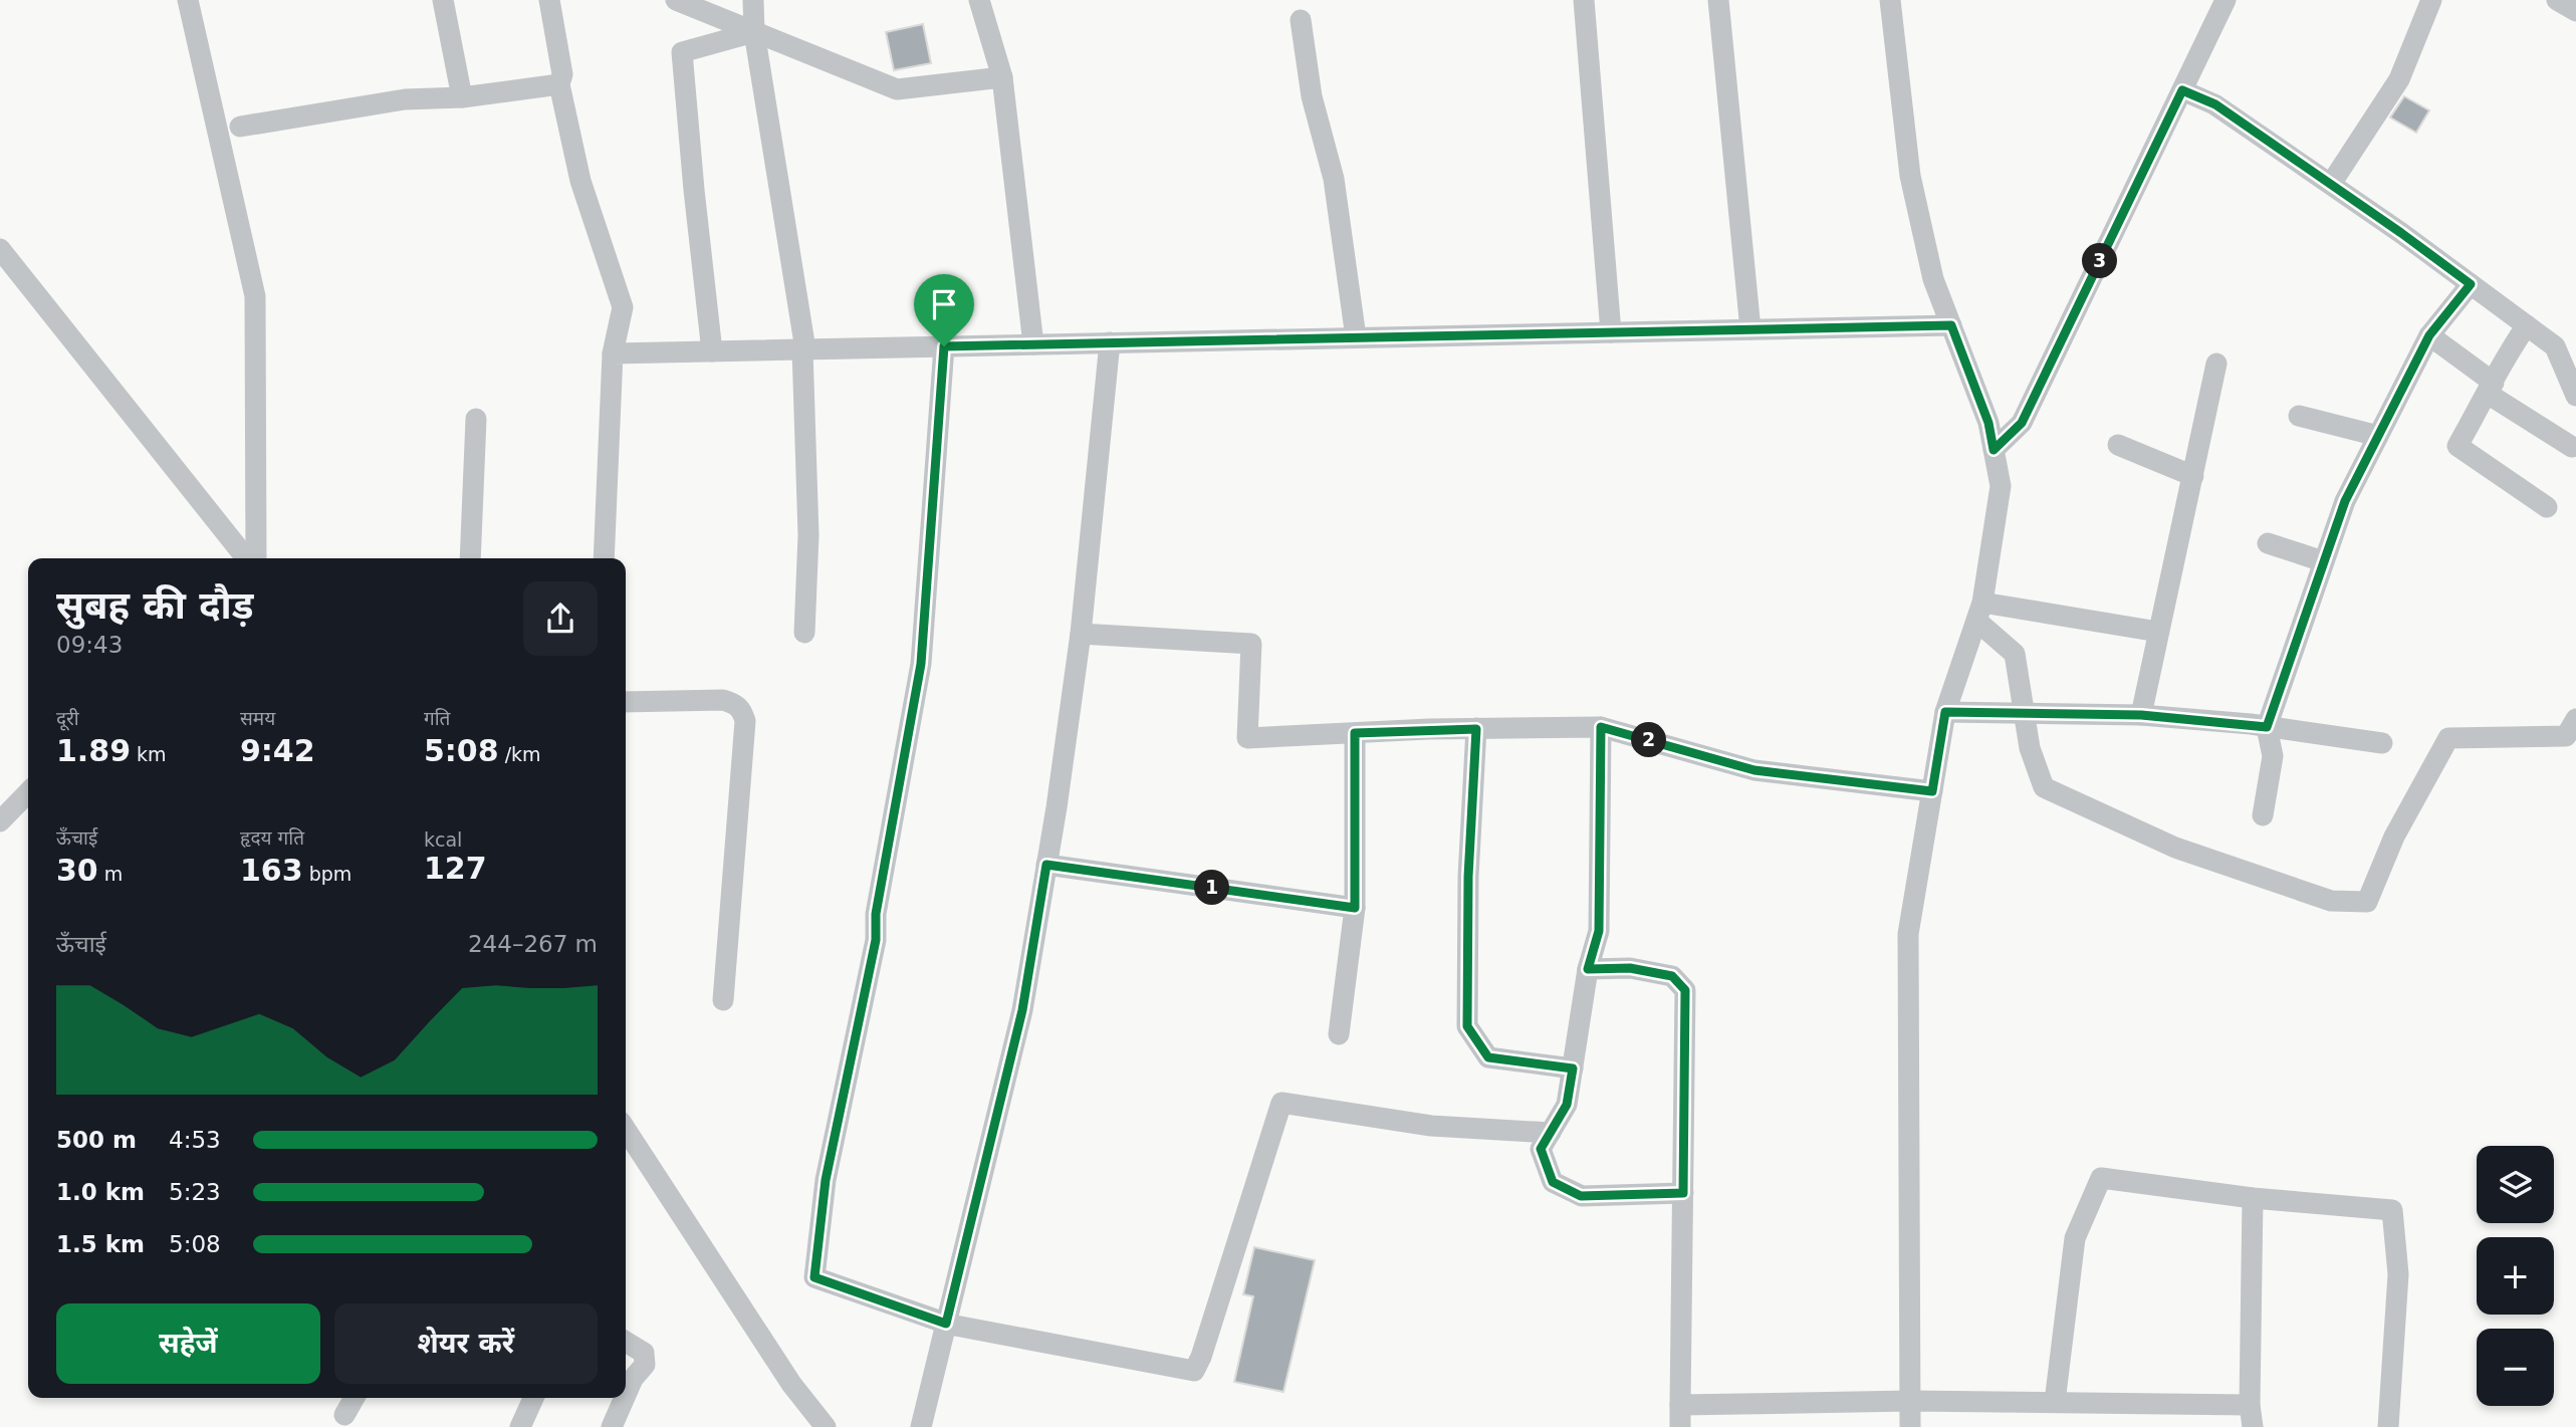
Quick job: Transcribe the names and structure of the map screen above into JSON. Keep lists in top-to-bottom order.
{
  "page": {
    "pins": ["3", "2", "1"],
    "heading": ["सुबह की दौड़", "09:43"],
    "stats": [
      ["दूरी", "1.89 km"],
      ["समय", "9:42"],
      ["गति", "5:08 /km"],
      ["ऊँचाई", "30 m"],
      ["हृदय गति", "163 bpm"],
      ["kcal", "127"]
    ],
    "chart": ["ऊँचाई", "244–267 m"],
    "list": [
      {
        "name": "500 m",
        "note": "4:53"
      },
      {
        "name": "1.0 km",
        "note": "5:23"
      },
      {
        "name": "1.5 km",
        "note": "5:08"
      }
    ],
    "map_buttons": ["+", "−"],
    "buttons": ["सहेजें", "शेयर करें"]
  }
}
